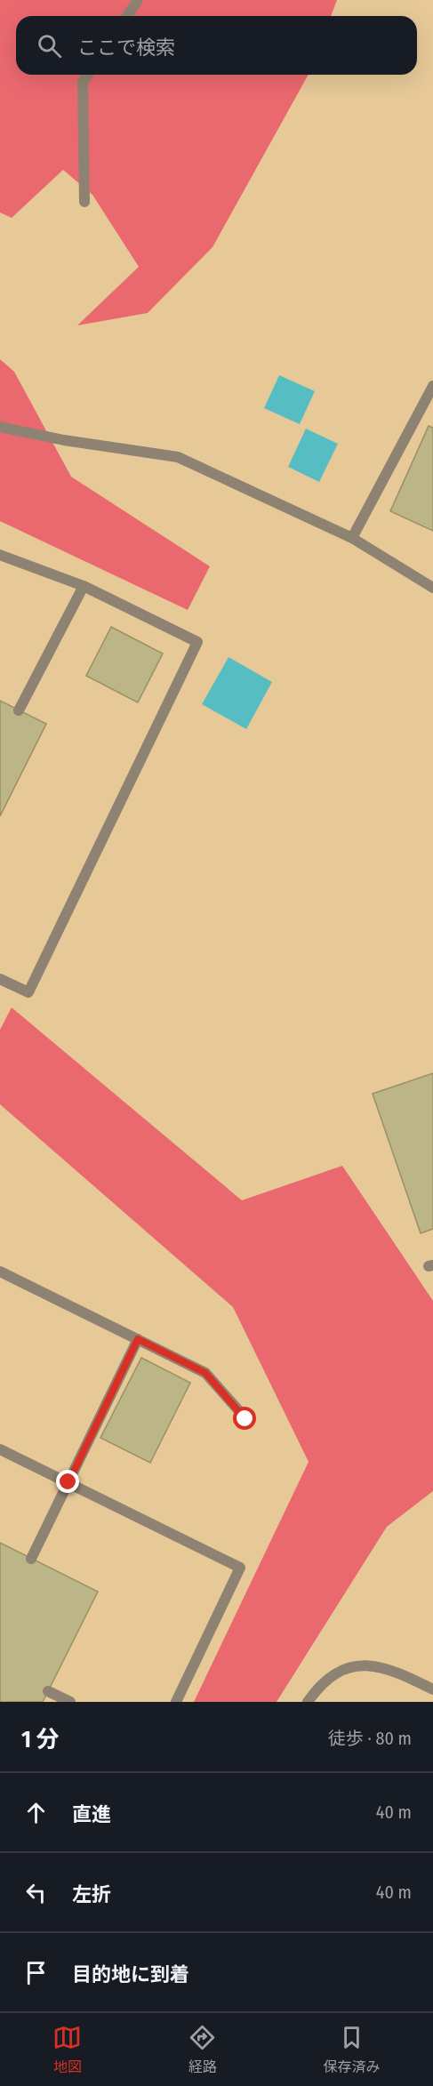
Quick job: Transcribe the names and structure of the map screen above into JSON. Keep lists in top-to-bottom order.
{
  "page": {
    "search": "ここで検索",
    "heading": ["1 分", "徒歩 · 80 m"],
    "list": [
      ["直進", "40 m"],
      ["左折", "40 m"],
      "目的地に到着"
    ],
    "nav": ["地図", "経路", "保存済み"]
  }
}
